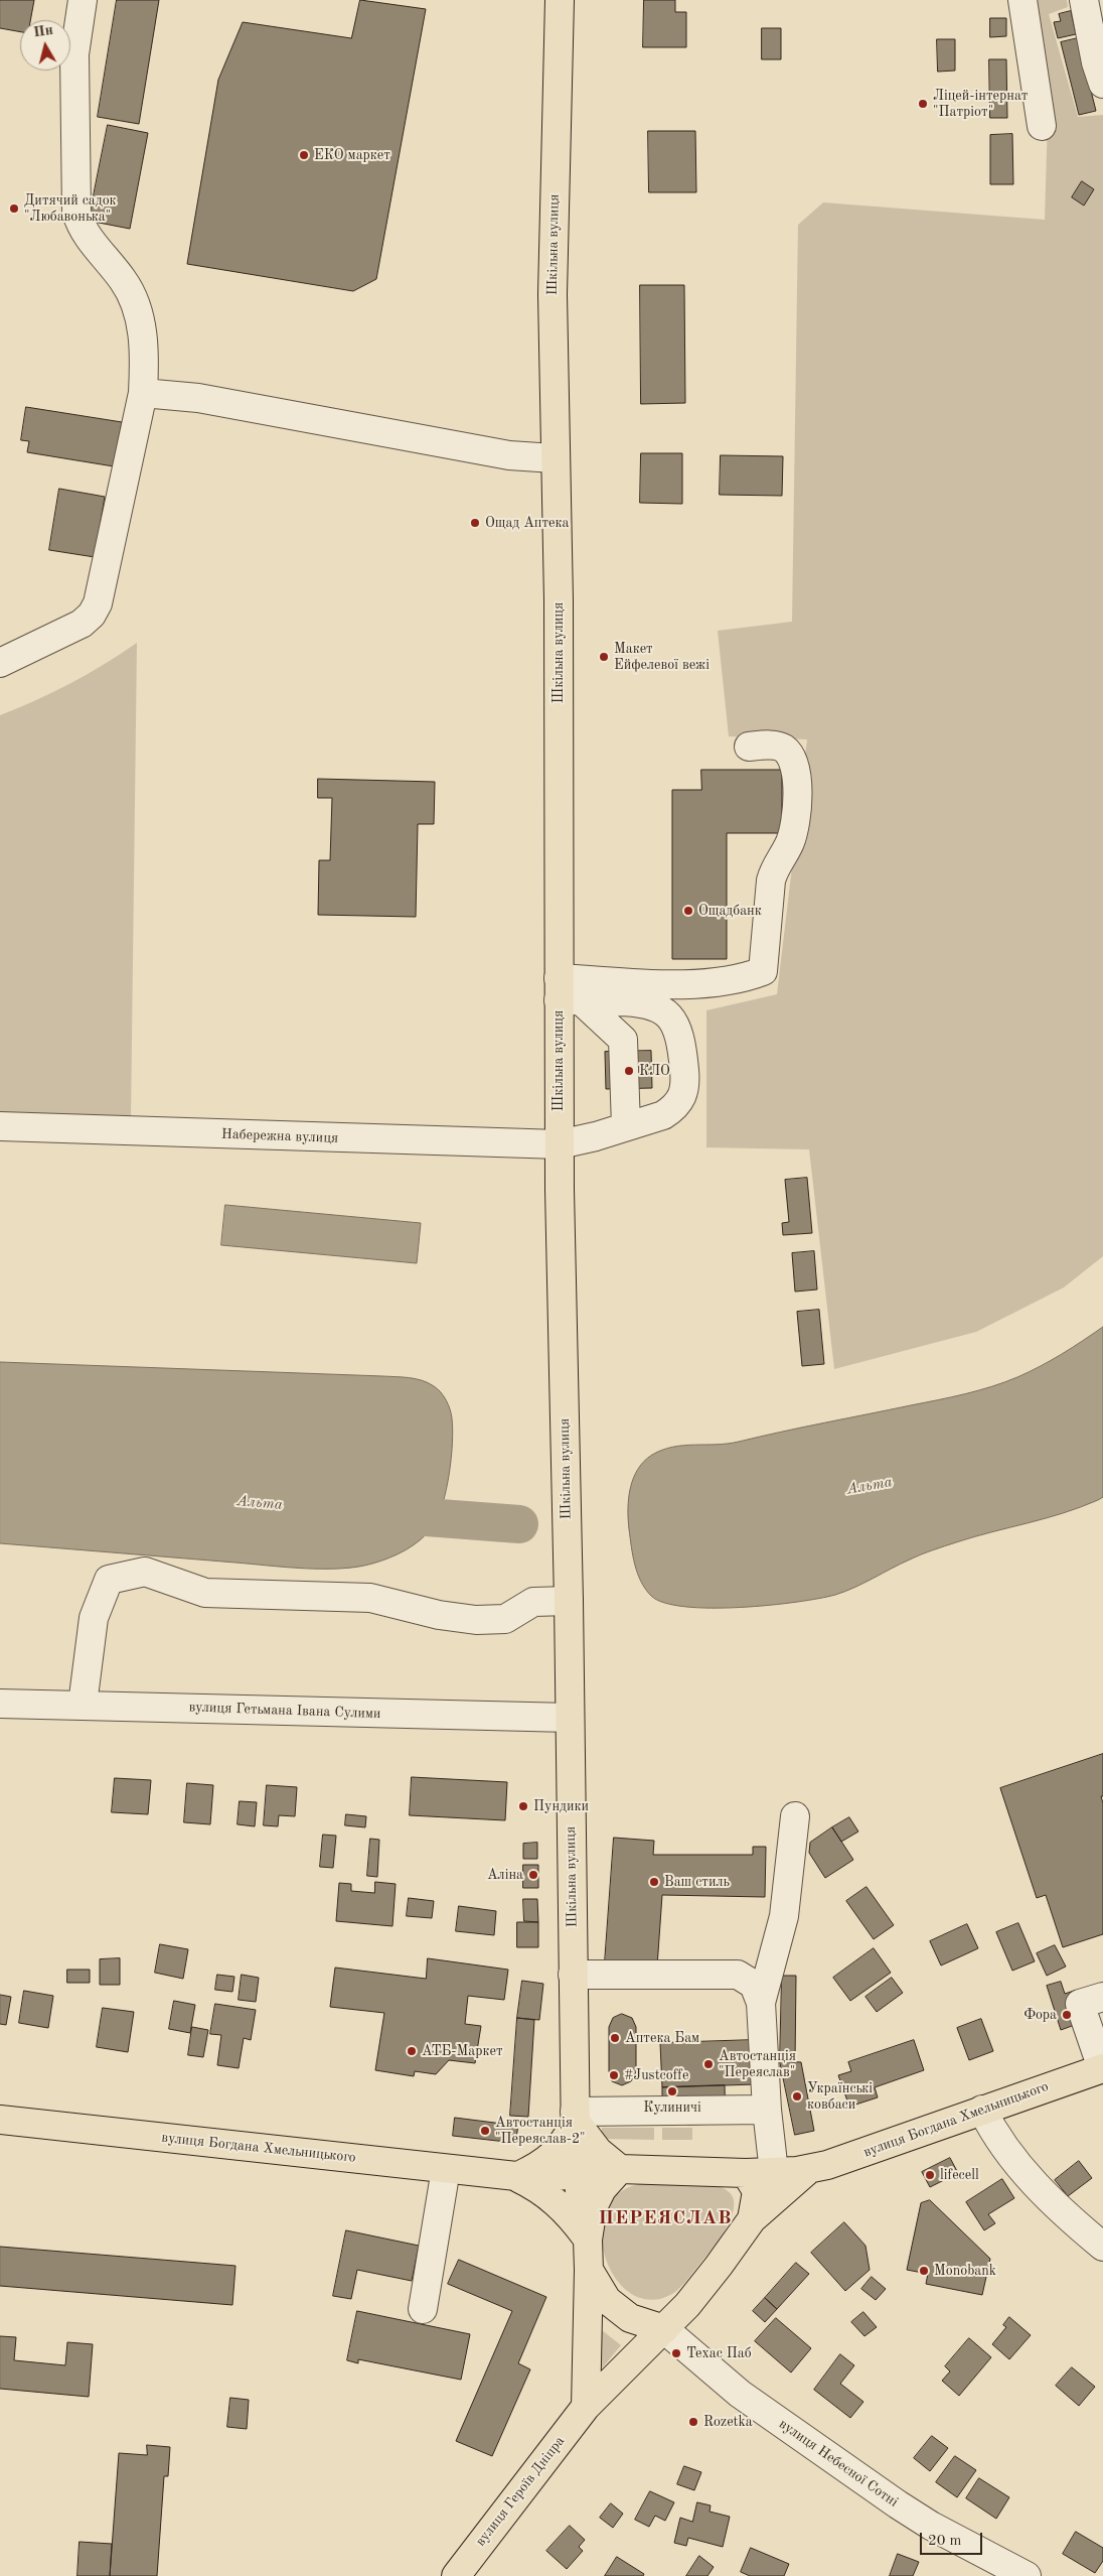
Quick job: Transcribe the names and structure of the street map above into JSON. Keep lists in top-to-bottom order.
{
  "streets": {
    "main road": ["Шкільна вулиця", "вулиця Богдана Хмельницького", "вулиця Героїв Дніпра"],
    "street": ["Набережна вулиця", "вулиця Гетьмана Івана Сулими", "вулиця Небесної Сотні"]
  },
  "crossings": [
    ["Шкільна вулиця", "Набережна вулиця"],
    ["Шкільна вулиця", "вулиця Гетьмана Івана Сулими"],
    ["Шкільна вулиця", "вулиця Богдана Хмельницького"],
    ["Шкільна вулиця", "вулиця Небесної Сотні"],
    ["Шкільна вулиця", "вулиця Героїв Дніпра"],
    ["вулиця Богдана Хмельницького", "вулиця Небесної Сотні"],
    ["вулиця Богдана Хмельницького", "вулиця Героїв Дніпра"],
    ["вулиця Небесної Сотні", "вулиця Героїв Дніпра"]
  ],
  "districts": ["ПЕРЕЯСЛАВ"],
  "water": ["Альта"],
  "places": [
    "Ліцей-інтернат \"Патріот\"",
    "ЕКО маркет",
    "Дитячий садок \"Любавонька\"",
    "Ощад Аптека",
    "Макет Ейфелевої вежі",
    "Ощадбанк",
    "КЛО",
    "Пундики",
    "Аліна",
    "Ваш стиль",
    "Фора",
    "Аптека Бам",
    "АТБ-Маркет",
    "Автостанція \"Переяслав\"",
    "#Justcoffe",
    "Кулиничі",
    "Українські ковбаси",
    "Автостанція \"Переяслав-2\"",
    "lifecell",
    "Monobank",
    "Техас Паб",
    "Rozetka"
  ],
  "scale_bar": "20 m",
  "north": "top"
}
